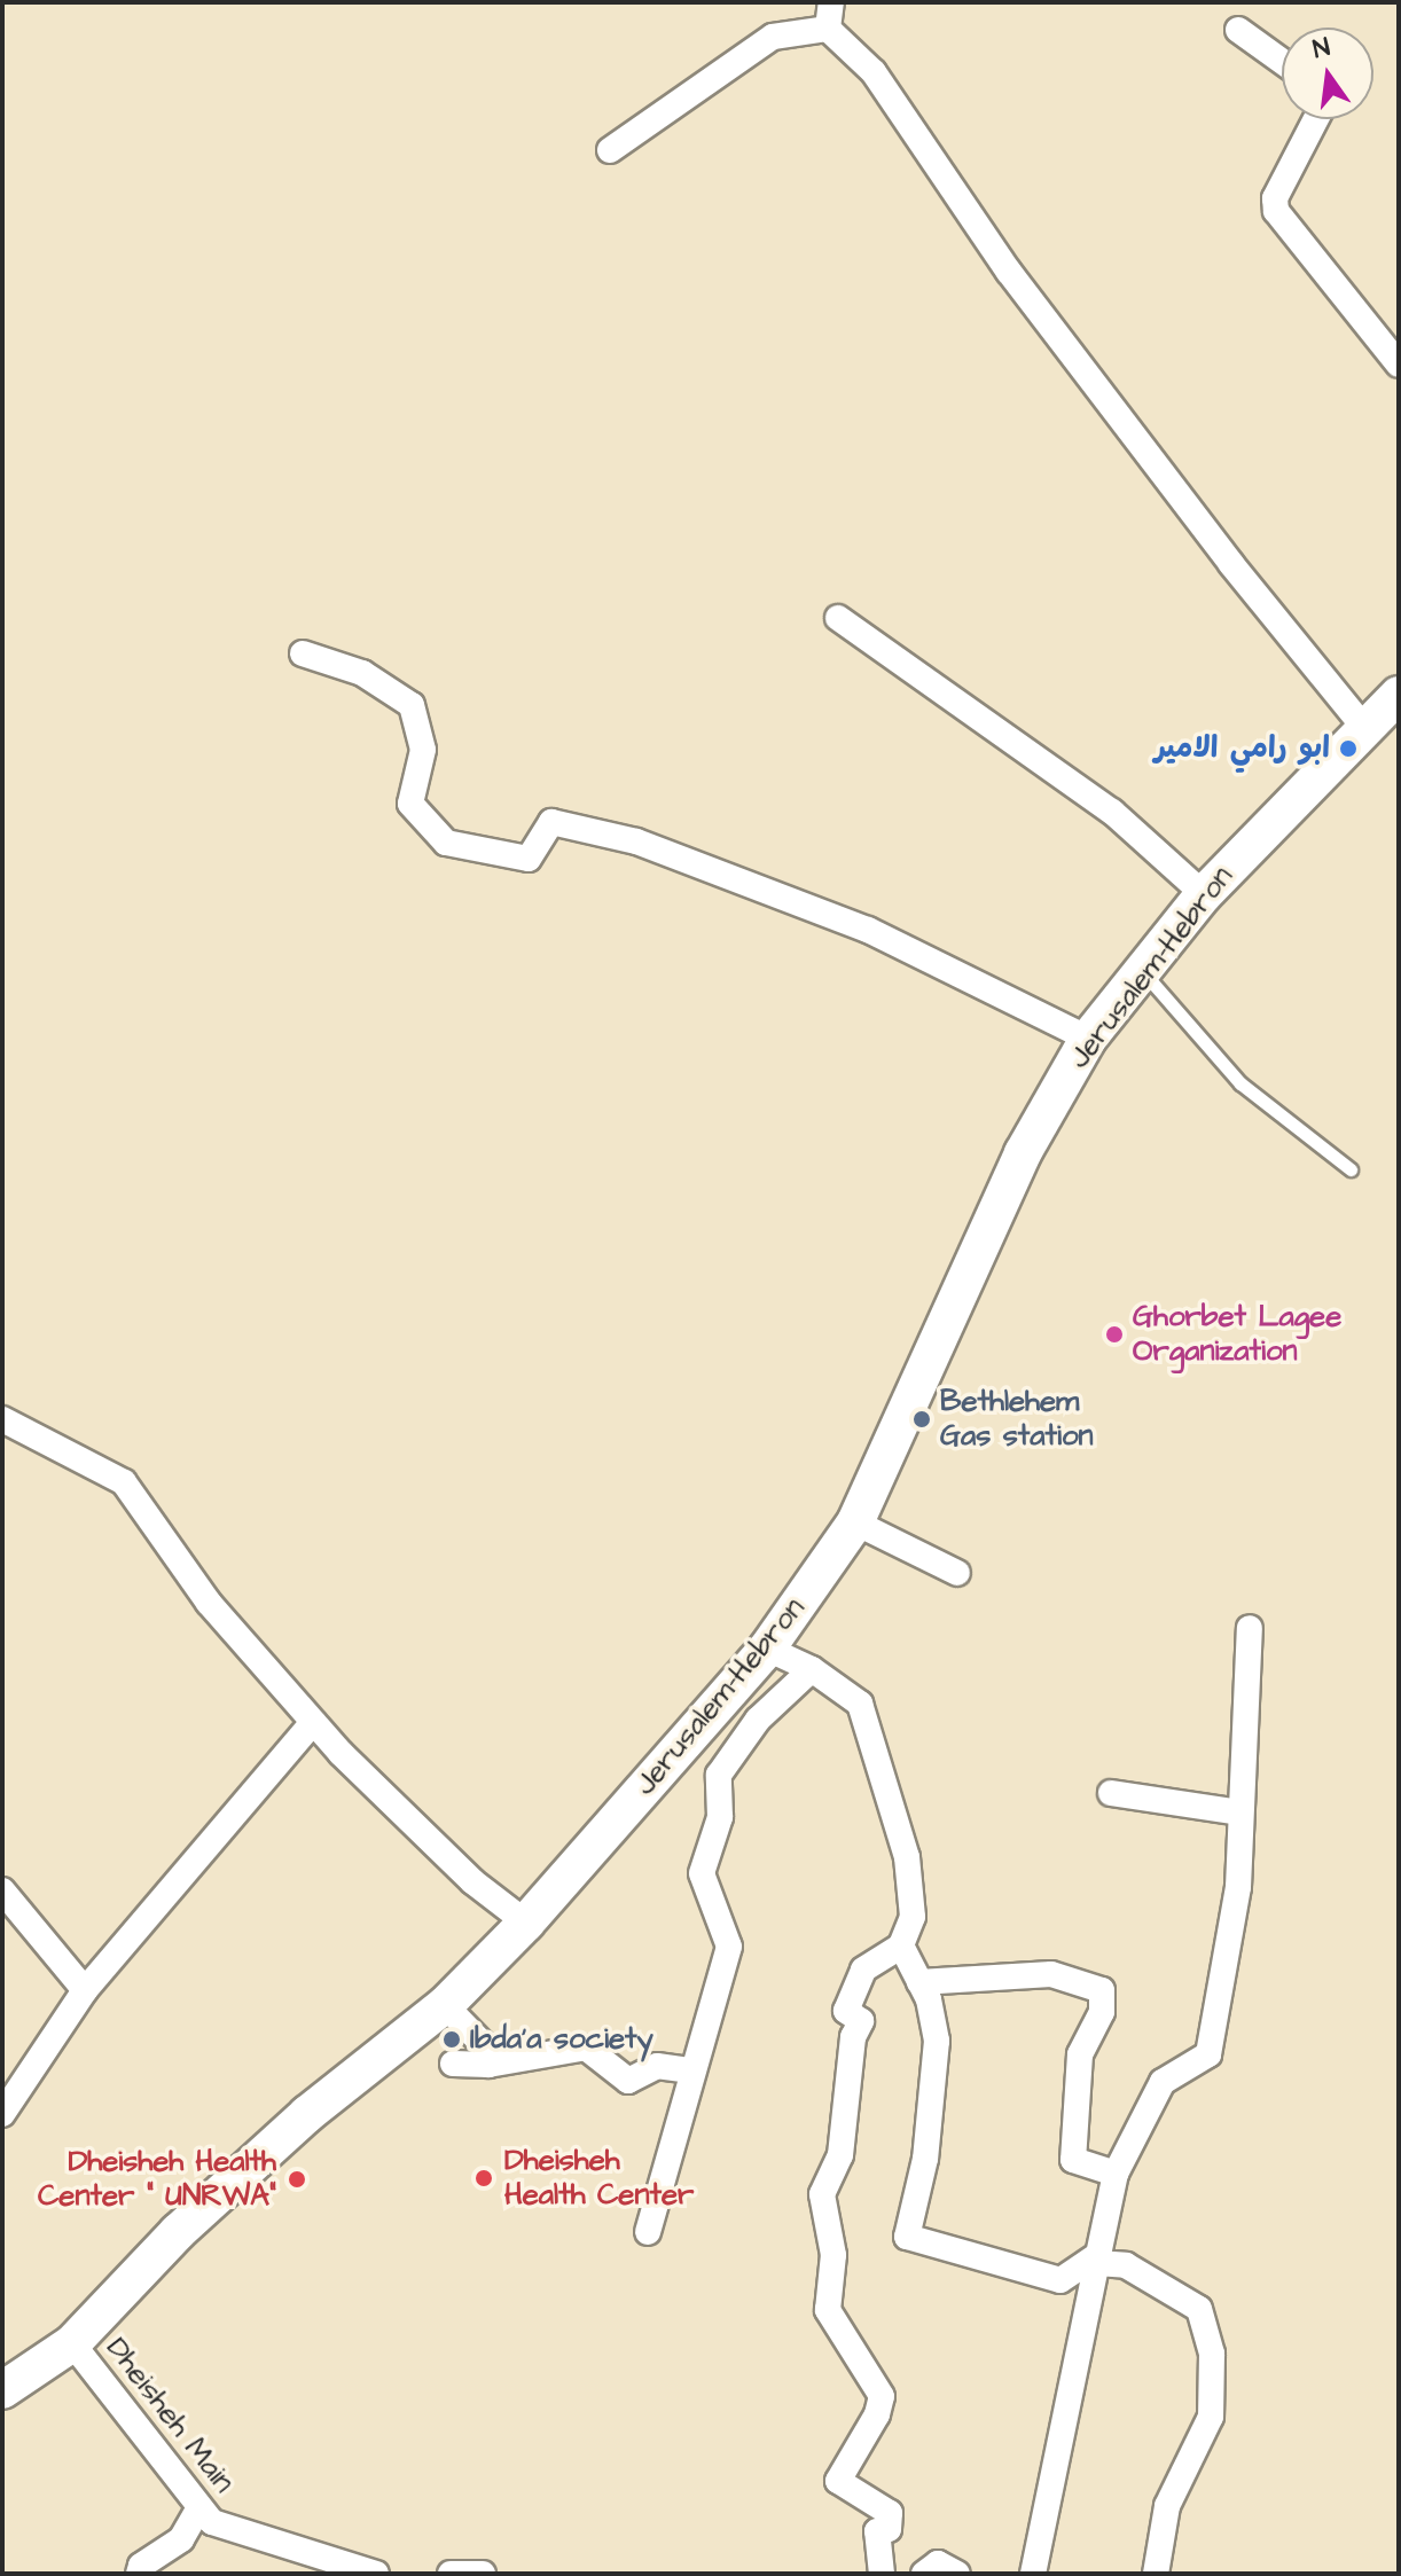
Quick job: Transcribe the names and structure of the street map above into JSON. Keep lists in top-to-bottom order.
{
  "streets": {
    "main road": ["Jerusalem-Hebron"],
    "street": ["Dheisheh Main"]
  },
  "crossings": [
    ["Jerusalem-Hebron", "Dheisheh Main"]
  ],
  "places": [
    "ابو رامي الامير",
    "Ghorbet Lagee Organization",
    "Bethlehem Gas station",
    "Ibda'a society",
    "Dheisheh Health Center",
    "Dheisheh Health Center \" UNRWA\""
  ],
  "north": "top"
}
